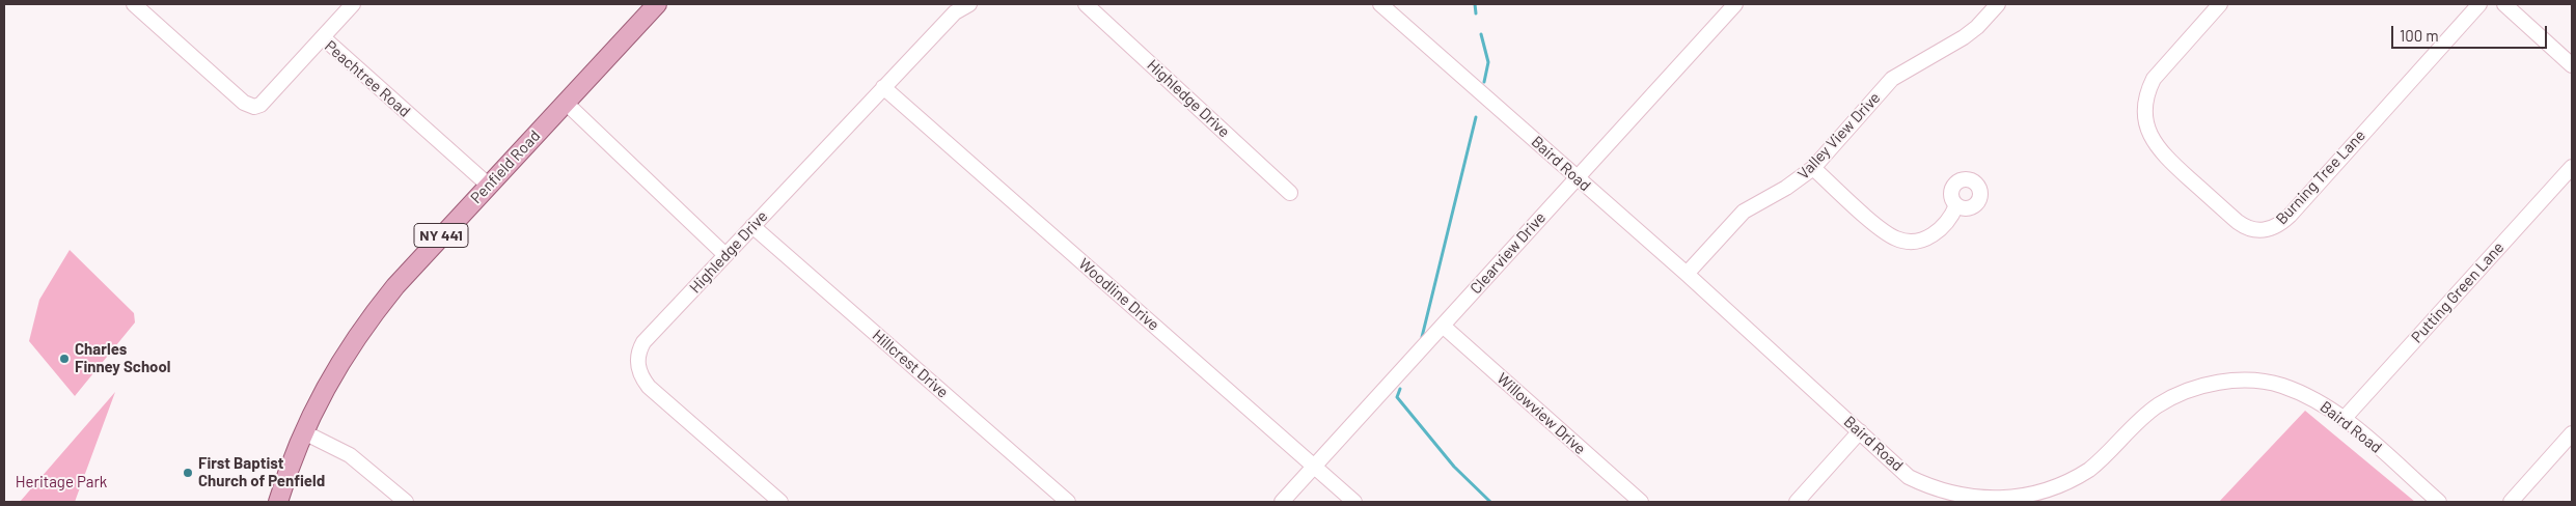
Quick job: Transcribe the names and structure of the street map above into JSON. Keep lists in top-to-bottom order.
{
  "streets": {
    "main road": ["Penfield Road", "NY 441"],
    "street": [
      "Peachtree Road",
      "Highledge Drive",
      "Valley View Drive",
      "Baird Road",
      "Burning Tree Lane",
      "Clearview Drive",
      "Putting Green Lane",
      "Woodline Drive",
      "Hillcrest Drive",
      "Willowview Drive"
    ]
  },
  "crossings": [
    ["Peachtree Road", "Penfield Road"],
    ["Highledge Drive", "Woodline Drive"],
    ["Highledge Drive", "Hillcrest Drive"],
    ["Valley View Drive", "Baird Road"],
    ["Baird Road", "Clearview Drive"],
    ["Baird Road", "Putting Green Lane"],
    ["Clearview Drive", "Woodline Drive"],
    ["Clearview Drive", "Willowview Drive"]
  ],
  "parks": ["Heritage Park"],
  "places": ["Charles Finney School", "First Baptist Church of Penfield"],
  "scale_bar": "100 m"
}
